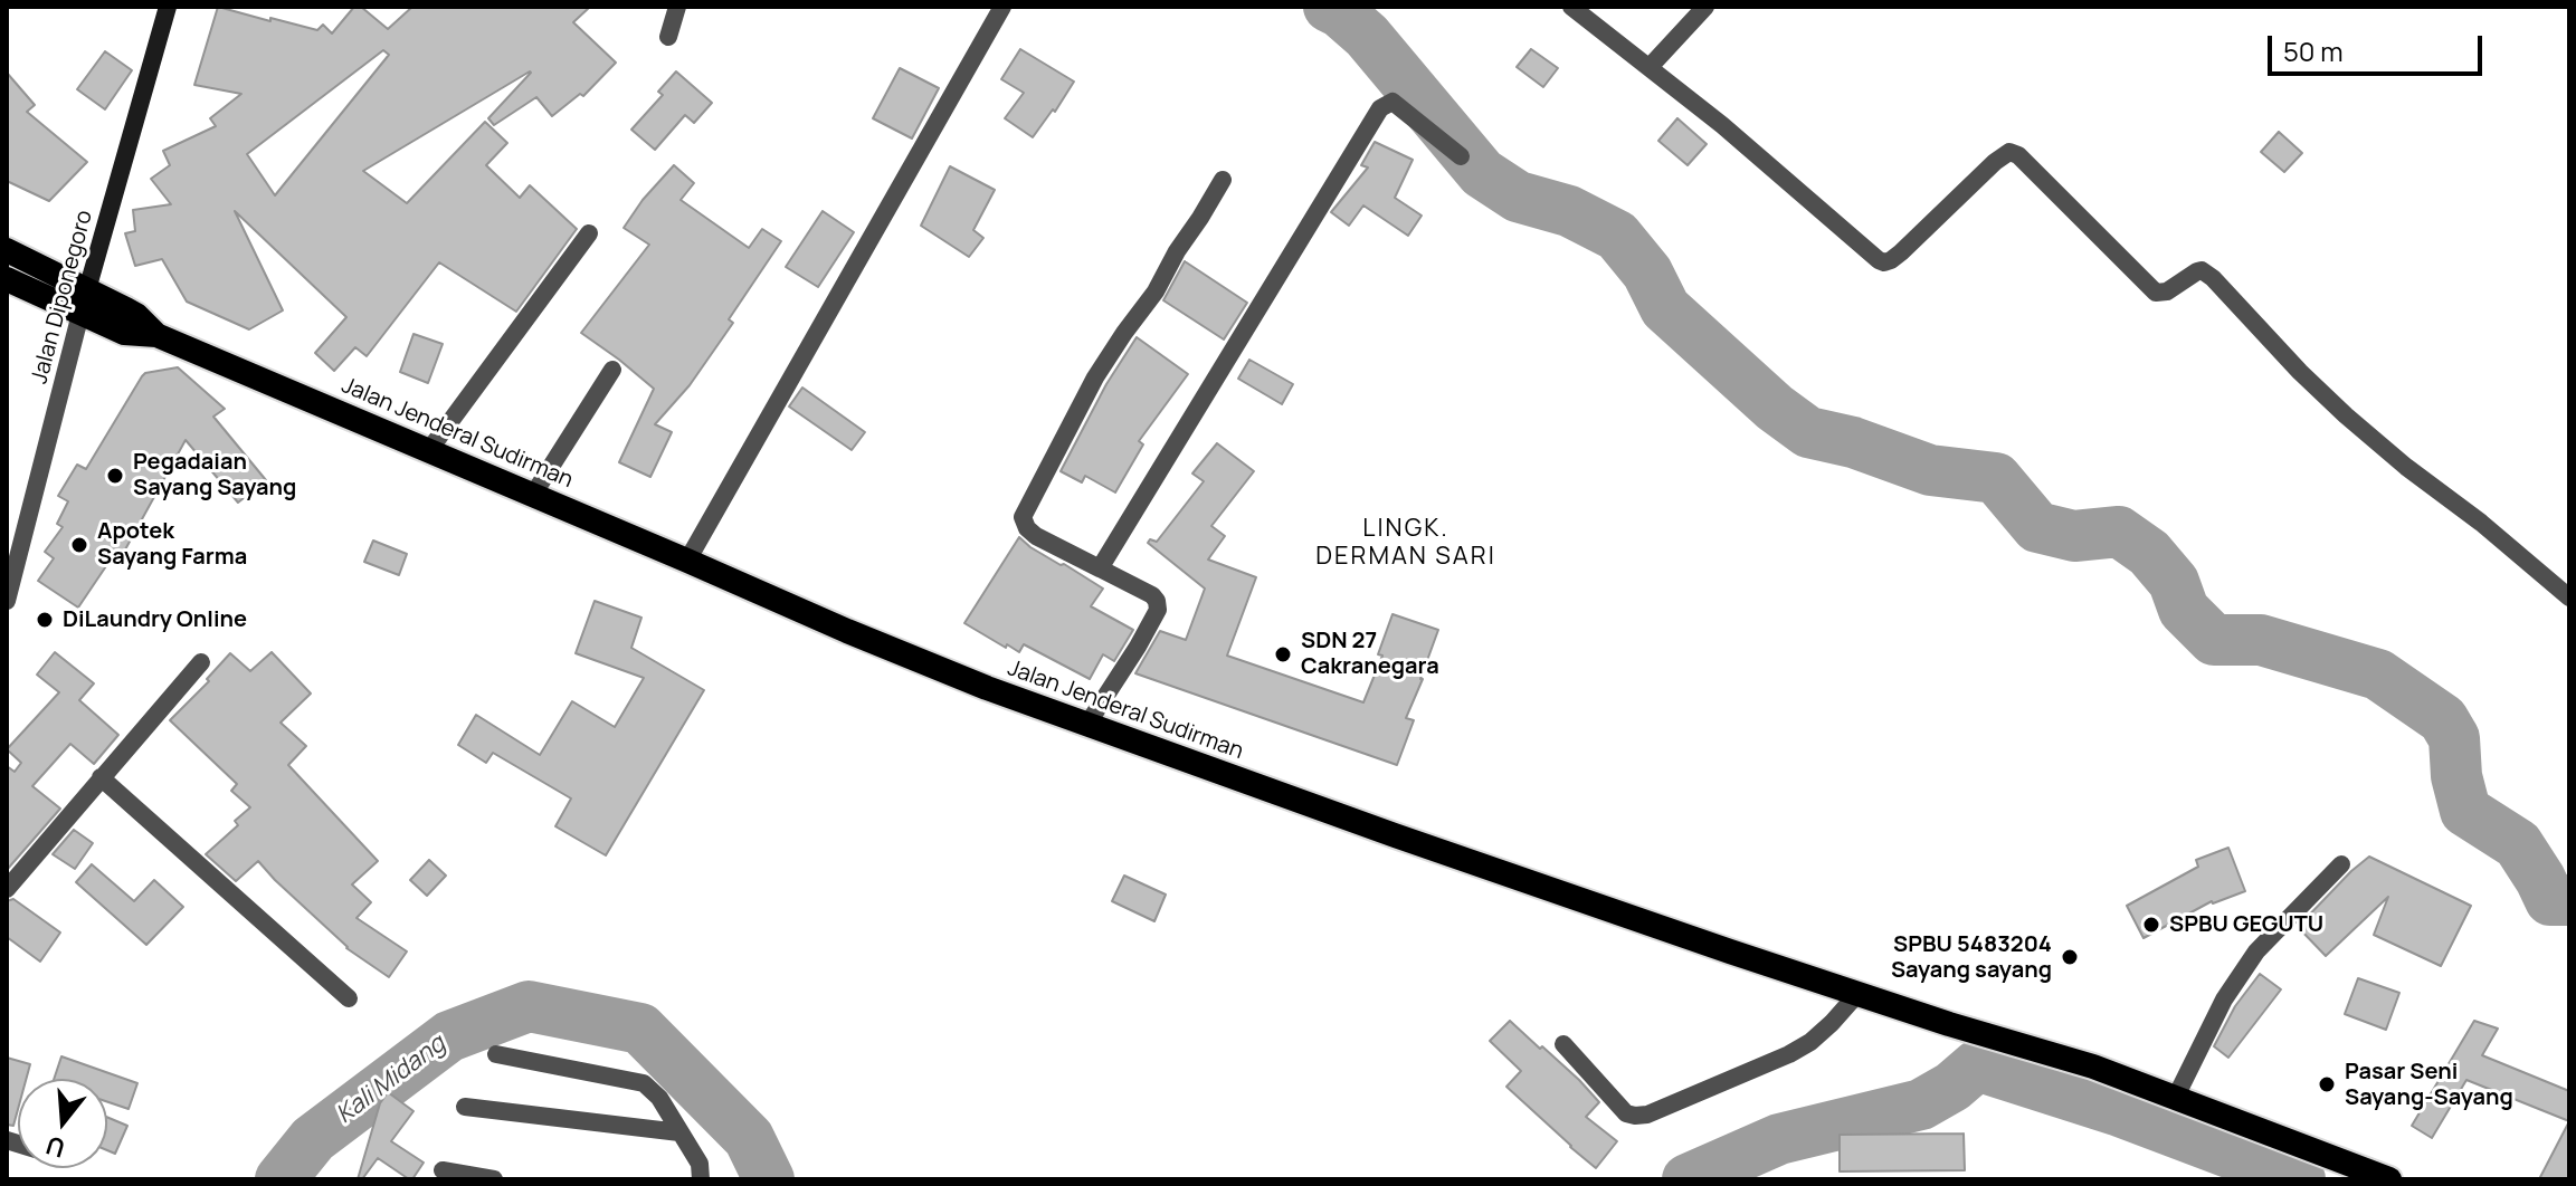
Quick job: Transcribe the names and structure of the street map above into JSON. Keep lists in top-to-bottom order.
{
  "streets": {
    "highway": ["Jalan Jenderal Sudirman"],
    "main road": ["Jalan Diponegoro"]
  },
  "crossings": [
    ["Jalan Diponegoro", "Jalan Jenderal Sudirman"]
  ],
  "districts": ["LINGK. DERMAN SARI"],
  "water": ["Kali Midang"],
  "places": [
    "Pegadaian Sayang Sayang",
    "Apotek Sayang Farma",
    "DiLaundry Online",
    "SDN 27 Cakranegara",
    "SPBU GEGUTU",
    "SPBU 5483204 Sayang sayang",
    "Pasar Seni Sayang-Sayang"
  ],
  "scale_bar": "50 m",
  "north": "bottom"
}
